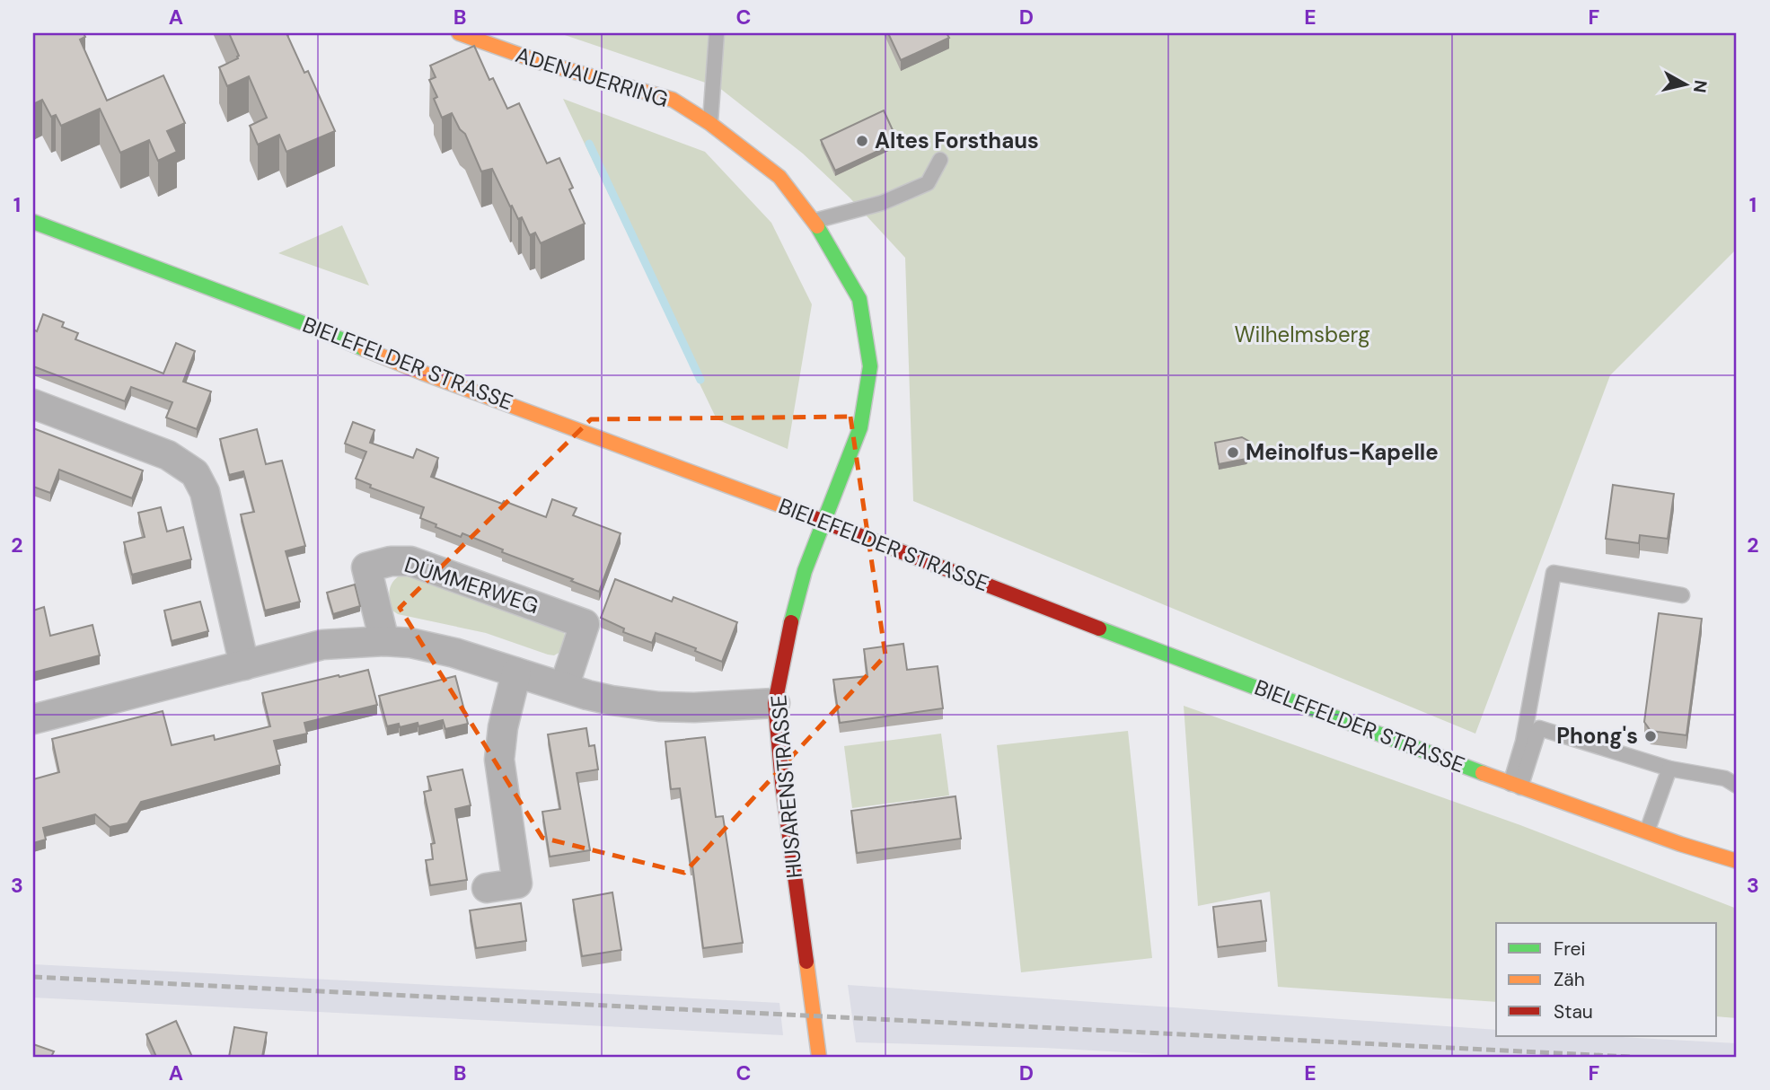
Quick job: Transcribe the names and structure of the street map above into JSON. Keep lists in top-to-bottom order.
{
  "streets": {
    "main road": ["ADENAUERRING", "BIELEFELDER STRASSE", "HUSARENSTRASSE"],
    "street": ["DÜMMERWEG"]
  },
  "crossings": [
    ["ADENAUERRING", "BIELEFELDER STRASSE"],
    ["ADENAUERRING", "HUSARENSTRASSE"],
    ["BIELEFELDER STRASSE", "HUSARENSTRASSE"]
  ],
  "parks": ["Wilhelmsberg"],
  "places": ["Altes Forsthaus", "Meinolfus-Kapelle", "Phong's"],
  "legend": ["Frei", "Zäh", "Stau"],
  "north": "right",
  "grid": {
    "columns": [
      "A",
      "B",
      "C",
      "D",
      "E",
      "F"
    ],
    "rows": ["1", "2", "3"]
  }
}
